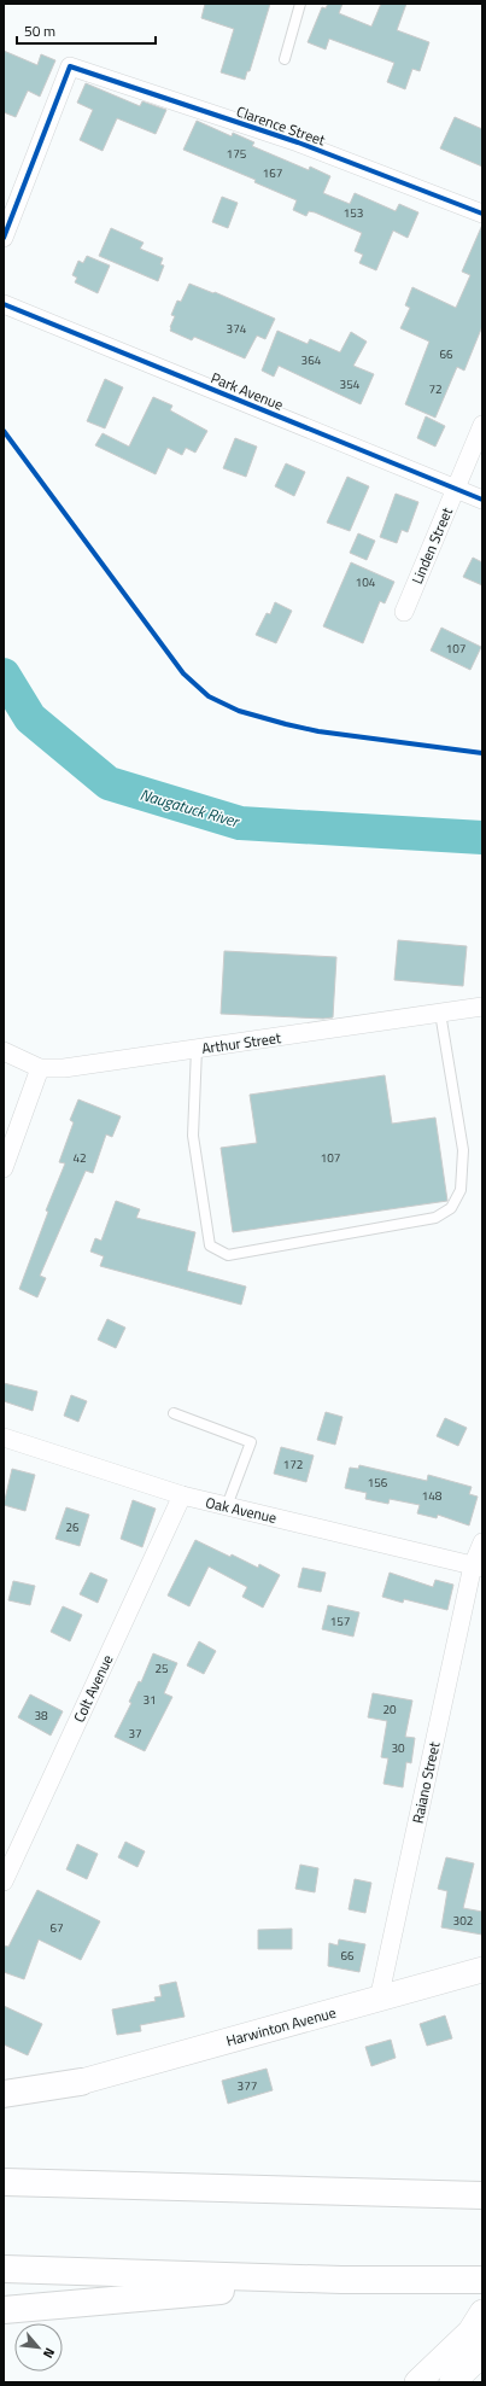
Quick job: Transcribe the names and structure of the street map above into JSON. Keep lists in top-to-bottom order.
{
  "streets": {
    "main road": ["Harwinton Avenue"],
    "street": [
      "Clarence Street",
      "Park Avenue",
      "Linden Street",
      "Arthur Street",
      "Oak Avenue",
      "Colt Avenue",
      "Raiano Street"
    ]
  },
  "crossings": [
    ["Park Avenue", "Linden Street"],
    ["Oak Avenue", "Colt Avenue"],
    ["Oak Avenue", "Raiano Street"],
    ["Raiano Street", "Harwinton Avenue"]
  ],
  "water": ["Naugatuck River"],
  "house_numbers": [
    "175",
    "167",
    "153",
    "374",
    "66",
    "364",
    "354",
    "72",
    "104",
    "107",
    "42",
    "107",
    "172",
    "156",
    "148",
    "26",
    "157",
    "25",
    "31",
    "20",
    "38",
    "37",
    "30",
    "302",
    "67",
    "66",
    "377"
  ],
  "scale_bar": "50 m",
  "north": "bottom right"
}
